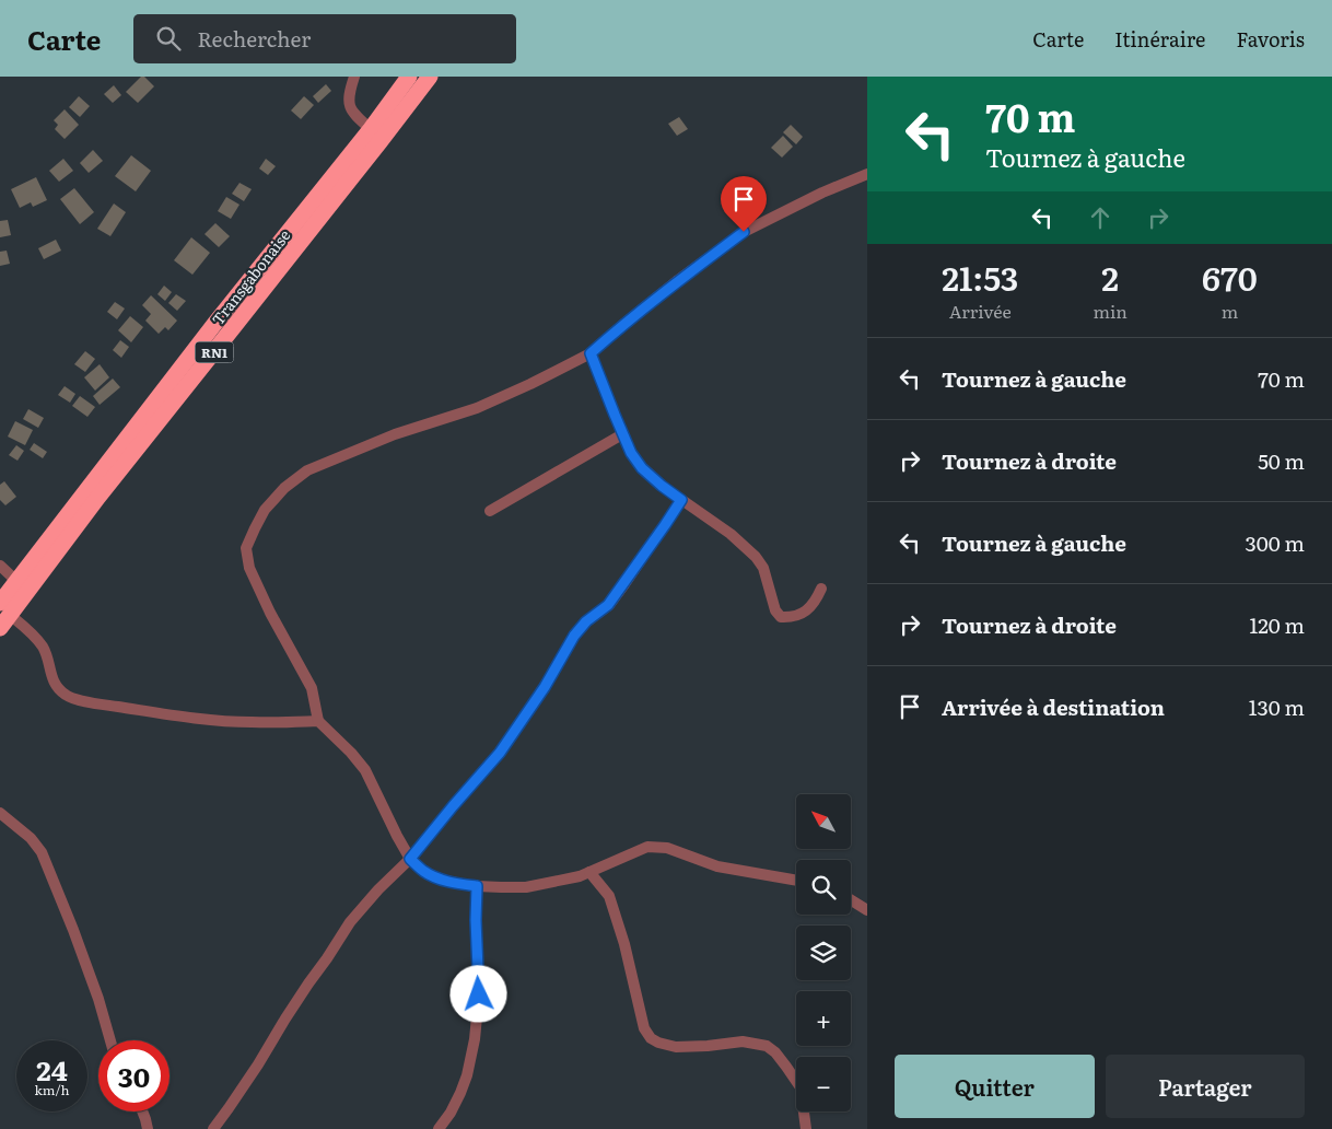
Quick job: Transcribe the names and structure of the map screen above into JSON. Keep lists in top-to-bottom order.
{
  "streets": {
    "highway": ["Transgabonaise", "RN1"]
  },
  "north": "top left",
  "page": {
    "header": "Carte",
    "search": "Rechercher",
    "nav": ["Carte", "Itinéraire", "Favoris"],
    "turn": ["70 m", "Tournez à gauche"],
    "eta": [
      "21:53",
      "Arrivée",
      "2",
      "min",
      "670",
      "m"
    ],
    "list": [
      {
        "name": "Tournez à gauche",
        "value": "70 m"
      },
      {
        "name": "Tournez à droite",
        "value": "50 m"
      },
      {
        "name": "Tournez à gauche",
        "value": "300 m"
      },
      {
        "name": "Tournez à droite",
        "value": "120 m"
      },
      {
        "name": "Arrivée à destination",
        "value": "130 m"
      }
    ],
    "map_buttons": ["+", "−"],
    "speed": "24 km/h",
    "limit": "30",
    "buttons": ["Quitter", "Partager"]
  }
}
